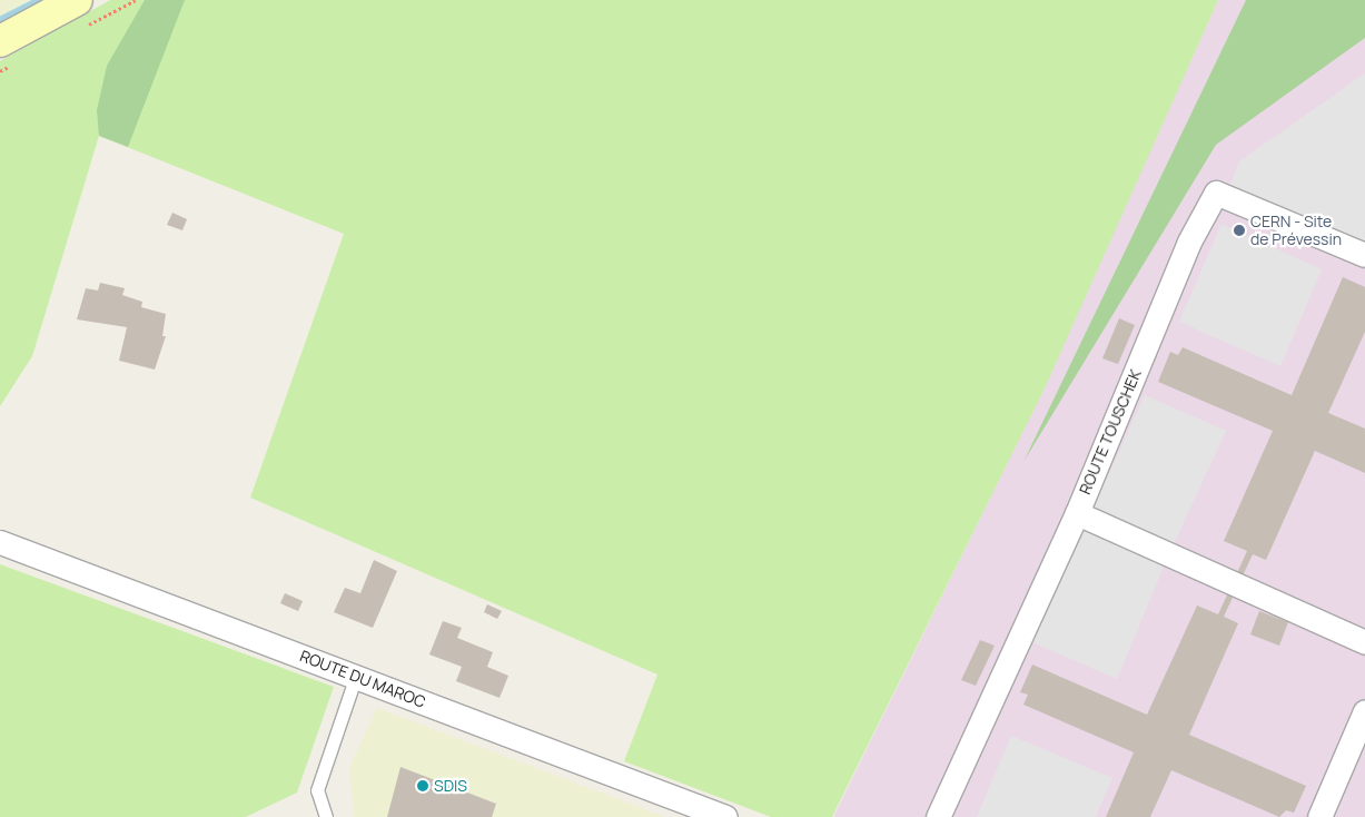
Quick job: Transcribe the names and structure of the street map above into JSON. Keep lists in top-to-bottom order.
{
  "streets": {
    "street": ["ROUTE TOUSCHEK", "ROUTE DU MAROC"]
  },
  "places": ["CERN - Site de Prévessin", "SDIS"]
}
